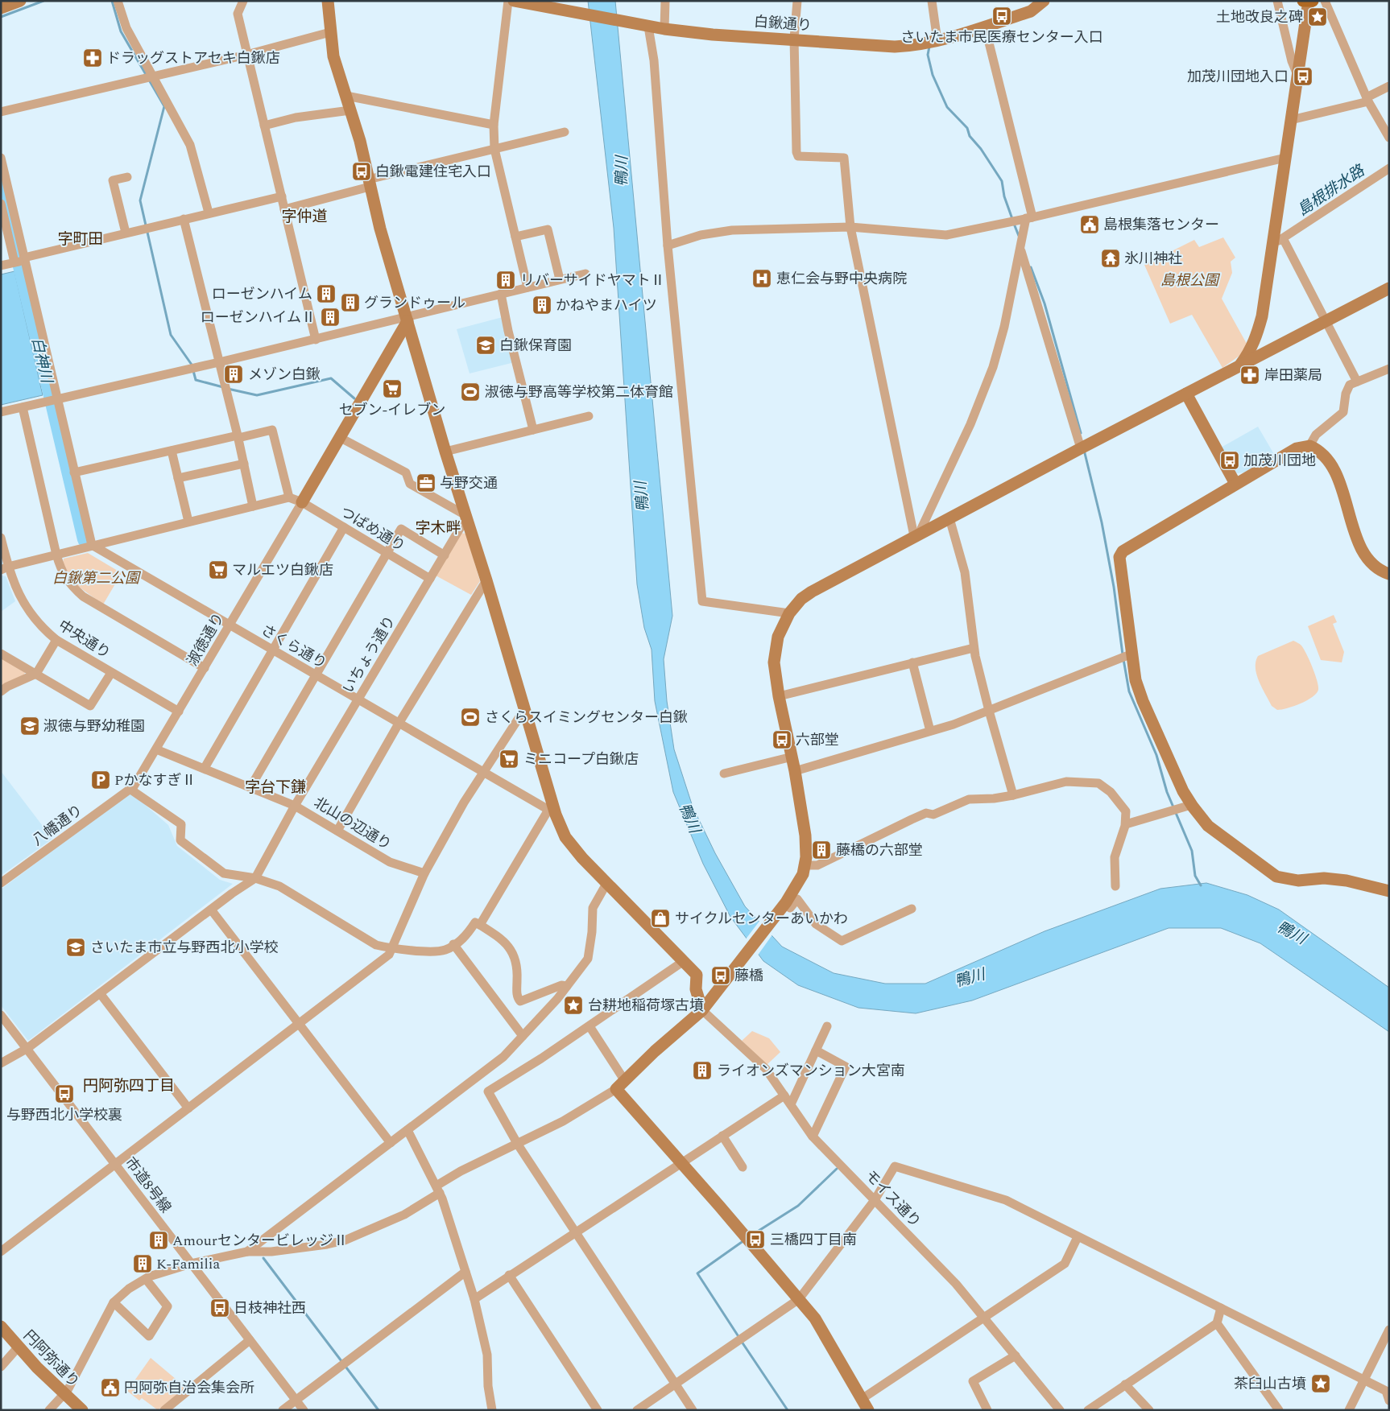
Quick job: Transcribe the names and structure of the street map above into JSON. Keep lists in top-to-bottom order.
{
  "streets": {
    "street": [
      "白鍬通り",
      "つばめ通り",
      "中央通り",
      "淑徳通り",
      "さくら通り",
      "いちょう通り",
      "北山の辺通り",
      "八幡通り",
      "市道8号線",
      "モイス通り",
      "円阿弥通り"
    ]
  },
  "crossings": [
    ["つばめ通り", "淑徳通り"],
    ["つばめ通り", "いちょう通り"],
    ["中央通り", "淑徳通り"],
    ["淑徳通り", "さくら通り"],
    ["淑徳通り", "北山の辺通り"],
    ["淑徳通り", "八幡通り"],
    ["さくら通り", "いちょう通り"],
    ["いちょう通り", "北山の辺通り"]
  ],
  "districts": [
    "字仲道",
    "字町田",
    "字木畔",
    "字台下鎌",
    "円阿弥四丁目"
  ],
  "water": ["鴨川", "島根排水路", "白神川"],
  "parks": ["島根公園", "白鍬第二公園"],
  "places": {
    "bus stop": [
      "さいたま市民医療センター入口",
      "加茂川団地入口",
      "白鍬電建住宅入口",
      "加茂川団地",
      "六部堂",
      "藤橋",
      "与野西北小学校裏",
      "三橋四丁目南",
      "日枝神社西"
    ],
    "place": ["土地改良之碑", "台耕地稲荷塚古墳", "茶臼山古墳"],
    "pharmacy": ["ドラッグストアセキ白鍬店", "岸田薬局"],
    "public building": ["島根集落センター", "円阿弥自治会集会所"],
    "temple": ["氷川神社"],
    "hospital": ["恵仁会与野中央病院"],
    "building": [
      "リバーサイドヤマトⅡ",
      "ローゼンハイム",
      "グランドゥール",
      "かねやまハイツ",
      "ローゼンハイムⅡ",
      "メゾン白鍬",
      "藤橋の六部堂",
      "ライオンズマンション大宮南",
      "AmourセンタービレッジⅡ",
      "K-Familia"
    ],
    "school or university": ["白鍬保育園", "淑徳与野幼稚園", "さいたま市立与野西北小学校"],
    "supermarket": ["セブン-イレブン", "マルエツ白鍬店", "ミニコープ白鍬店"],
    "sports": ["淑徳与野高等学校第二体育館", "さくらスイミングセンター白鍬"],
    "office": ["与野交通"],
    "parking": ["PかなすぎⅡ"],
    "shop": ["サイクルセンターあいかわ"]
  }
}
